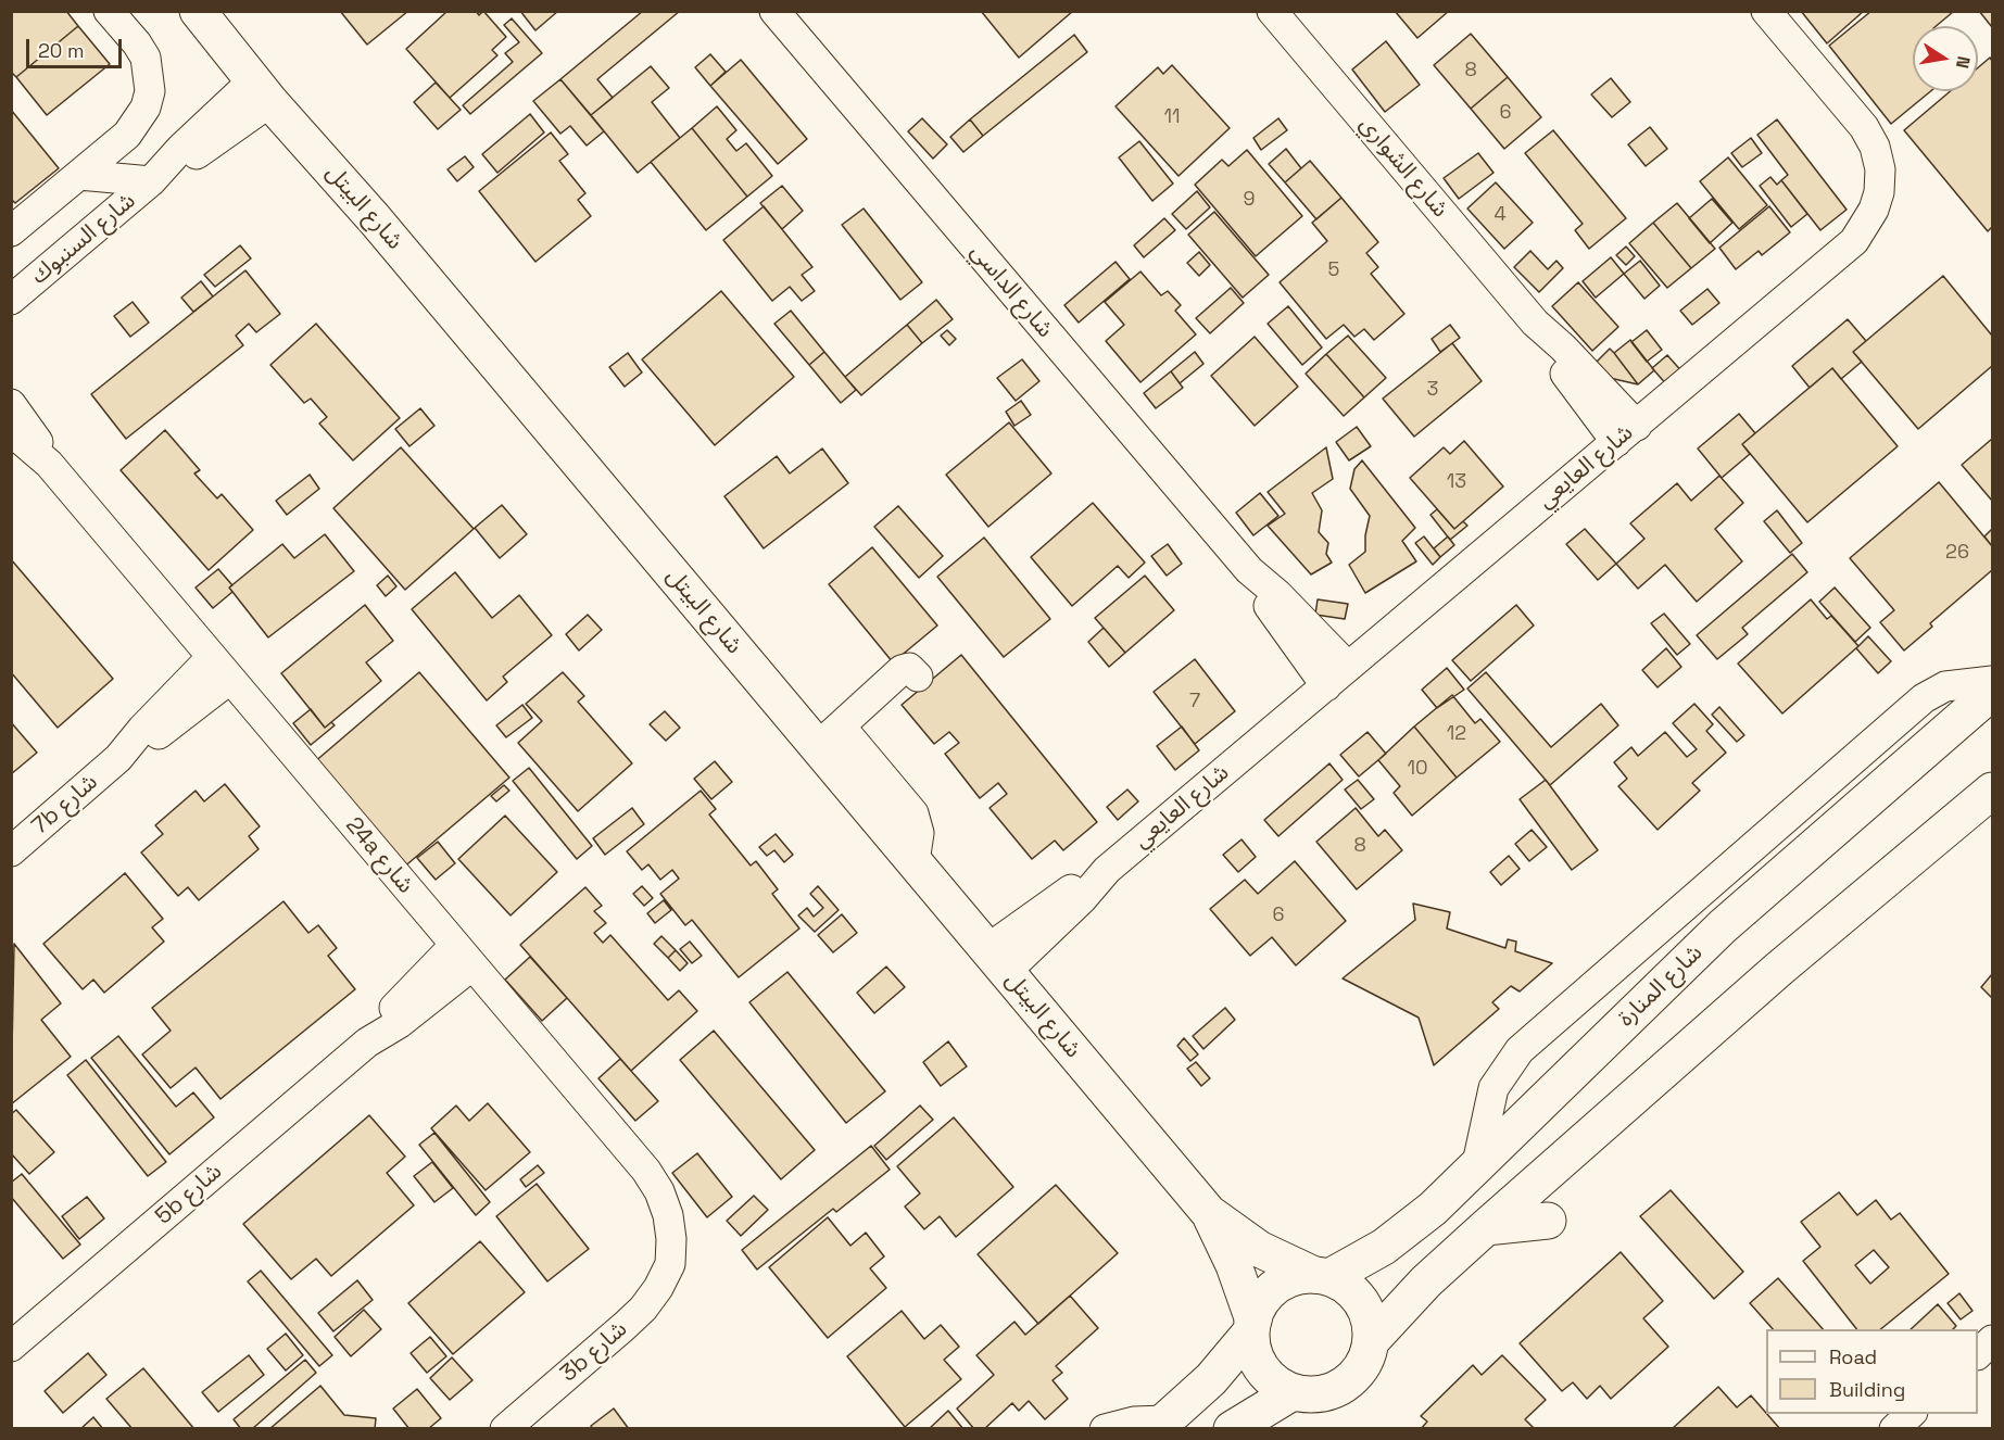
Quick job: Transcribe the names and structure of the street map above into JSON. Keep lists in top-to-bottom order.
{
  "streets": {
    "main road": ["شارع البيتل", "شارع المنارة"],
    "street": [
      "شارع الشواري",
      "شارع السنبوك",
      "شارع الداسي",
      "شارع العايعي",
      "7b شارع",
      "24a شارع",
      "5b شارع",
      "3b شارع"
    ]
  },
  "crossings": [
    ["شارع الشواري", "شارع العايعي"],
    ["شارع البيتل", "شارع السنبوك"],
    ["شارع البيتل", "شارع العايعي"],
    ["شارع البيتل", "شارع المنارة"],
    ["شارع الداسي", "شارع العايعي"],
    ["7b شارع", "24a شارع"],
    ["24a شارع", "5b شارع"],
    ["24a شارع", "3b شارع"]
  ],
  "house_numbers": [
    "8",
    "6",
    "11",
    "9",
    "4",
    "5",
    "3",
    "13",
    "26",
    "7",
    "12",
    "10",
    "8",
    "6"
  ],
  "legend": ["Road", "Building"],
  "scale_bar": "20 m",
  "north": "right"
}
